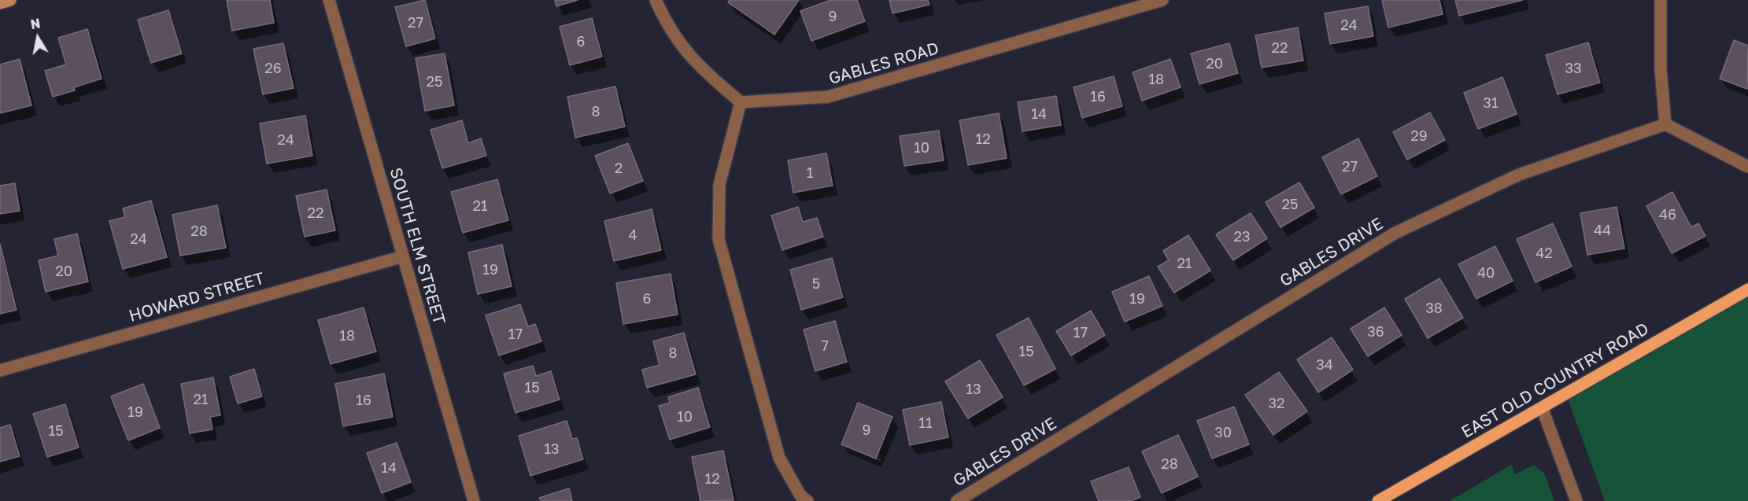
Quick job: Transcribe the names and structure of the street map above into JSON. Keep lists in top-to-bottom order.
{
  "streets": {
    "main road": ["EAST OLD COUNTRY ROAD"],
    "street": [
      "GABLES ROAD",
      "SOUTH ELM STREET",
      "GABLES DRIVE",
      "HOWARD STREET"
    ]
  },
  "crossings": [
    ["SOUTH ELM STREET", "HOWARD STREET"]
  ],
  "house_numbers": [
    "9",
    "27",
    "24",
    "6",
    "22",
    "20",
    "26",
    "33",
    "18",
    "25",
    "16",
    "31",
    "8",
    "14",
    "29",
    "12",
    "24",
    "10",
    "27",
    "2",
    "1",
    "25",
    "21",
    "22",
    "46",
    "44",
    "28",
    "4",
    "23",
    "24",
    "42",
    "21",
    "19",
    "20",
    "40",
    "5",
    "6",
    "19",
    "38",
    "36",
    "17",
    "17",
    "18",
    "7",
    "15",
    "8",
    "34",
    "15",
    "13",
    "21",
    "16",
    "32",
    "19",
    "10",
    "11",
    "9",
    "15",
    "30",
    "13",
    "28",
    "14",
    "12"
  ],
  "north": "top"
}
